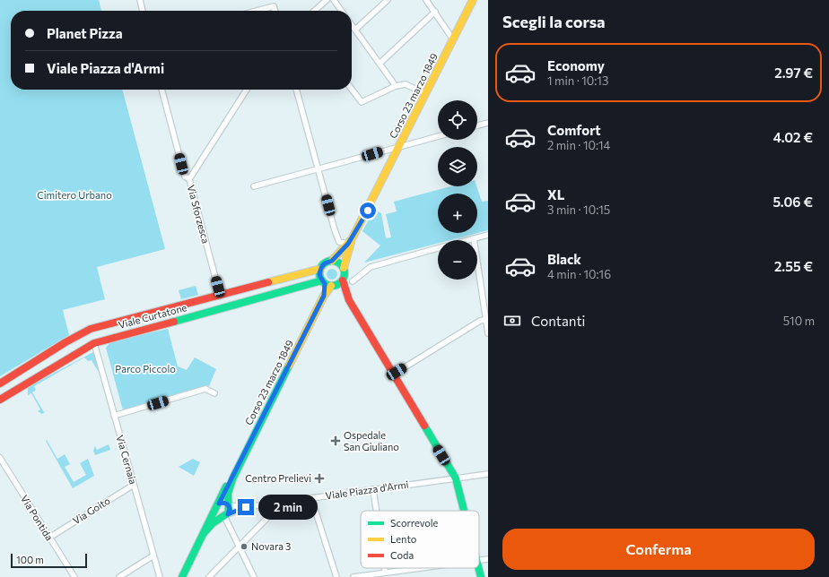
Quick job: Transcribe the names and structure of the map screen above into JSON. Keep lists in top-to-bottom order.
{
  "streets": {
    "main road": ["Corso 23 marzo 1849", "Viale Curtatone"],
    "street": [
      "Via Sforzesca",
      "Via Cernaia",
      "Viale Piazza d'Armi",
      "Via Goito",
      "Via Pontida"
    ]
  },
  "crossings": [
    ["Corso 23 marzo 1849", "Viale Curtatone"],
    ["Corso 23 marzo 1849", "Viale Piazza d'Armi"],
    ["Via Sforzesca", "Viale Curtatone"],
    ["Viale Curtatone", "Via Cernaia"],
    ["Via Cernaia", "Via Goito"],
    ["Via Goito", "Via Pontida"]
  ],
  "parks": ["Cimitero Urbano", "Parco Piccolo"],
  "places": {
    "health": ["Ospedale San Giuliano", "Centro Prelievi"],
    "other": ["Novara 3"]
  },
  "legend": ["Scorrevole", "Lento", "Coda"],
  "scale_bar": "100 m",
  "page": {
    "heading": "Scegli la corsa",
    "banner": ["Planet Pizza", "Viale Piazza d'Armi"],
    "list": [
      {
        "name": "Economy",
        "note": "1 min · 10:13",
        "value": "2.97 €"
      },
      {
        "name": "Comfort",
        "note": "2 min · 10:14",
        "value": "4.02 €"
      },
      {
        "name": "XL",
        "note": "3 min · 10:15",
        "value": "5.06 €"
      },
      {
        "name": "Black",
        "note": "4 min · 10:16",
        "value": "2.55 €"
      }
    ],
    "map_buttons": ["+", "−"],
    "pay": ["Contanti", "510 m"],
    "bubble": "2 min",
    "buttons": "Conferma",
    "scale": "100 m"
  }
}
